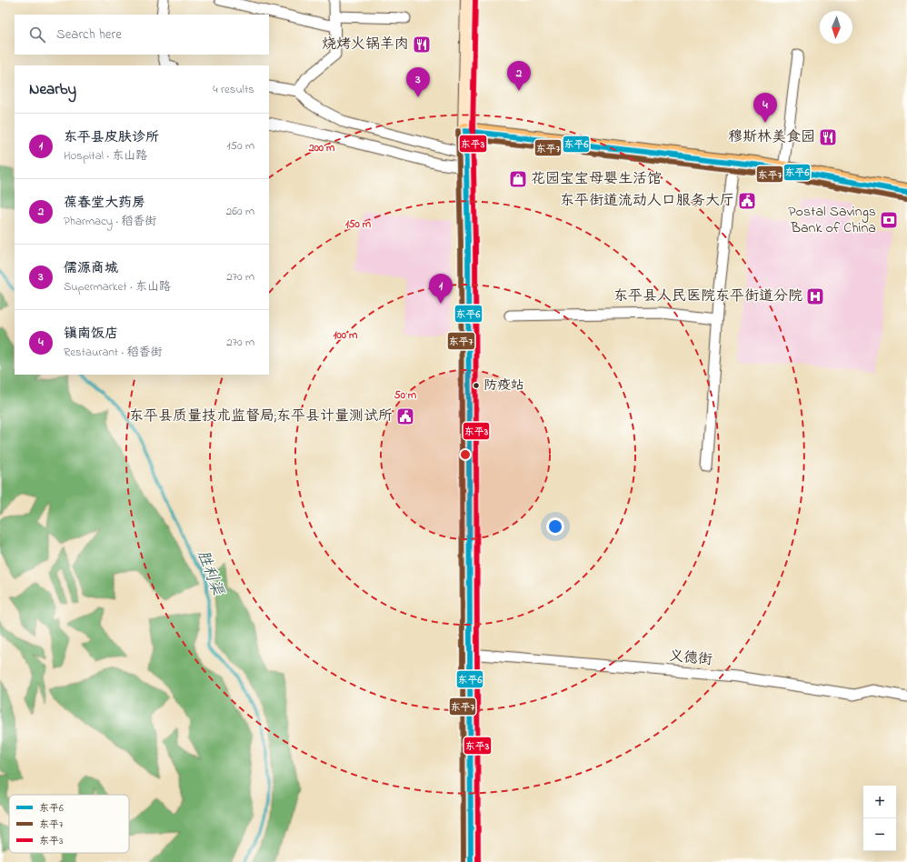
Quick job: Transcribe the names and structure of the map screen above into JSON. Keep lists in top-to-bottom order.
{
  "streets": {
    "street": ["义德街"]
  },
  "water": ["胜利渠"],
  "places": {
    "restaurant": ["烧烤火锅羊肉", "穆斯林美食园"],
    "shop": ["花园宝宝母婴生活馆"],
    "public building": ["东平街道流动人口服务大厅", "东平县质量技术监督局;东平县计量测试所"],
    "bank": ["Postal Savings Bank of China"],
    "hospital": ["东平县人民医院东平街道分院"],
    "other": ["防疫站"]
  },
  "lines": ["transit line 东平3", "transit line 东平6", "transit line 东平7"],
  "legend": ["东平6", "东平7", "东平3"],
  "north": "bottom",
  "page": {
    "search": "Search here",
    "pins": [
      "2",
      "3",
      "4",
      "1"
    ],
    "heading": ["Nearby", "4 results"],
    "list": [
      {
        "mark": "1",
        "name": "东平县皮肤诊所",
        "note": "Hospital · 东山路",
        "value": "150 m"
      },
      {
        "mark": "2",
        "name": "葆春堂大药房",
        "note": "Pharmacy · 稻香街",
        "value": "260 m"
      },
      {
        "mark": "3",
        "name": "儒源商城",
        "note": "Supermarket · 东山路",
        "value": "270 m"
      },
      {
        "mark": "4",
        "name": "镇南饭店",
        "note": "Restaurant · 稻香街",
        "value": "270 m"
      }
    ],
    "map_buttons": ["+", "−"]
  },
  "rings": [
    "200 m",
    "150 m",
    "100 m",
    "50 m"
  ]
}
